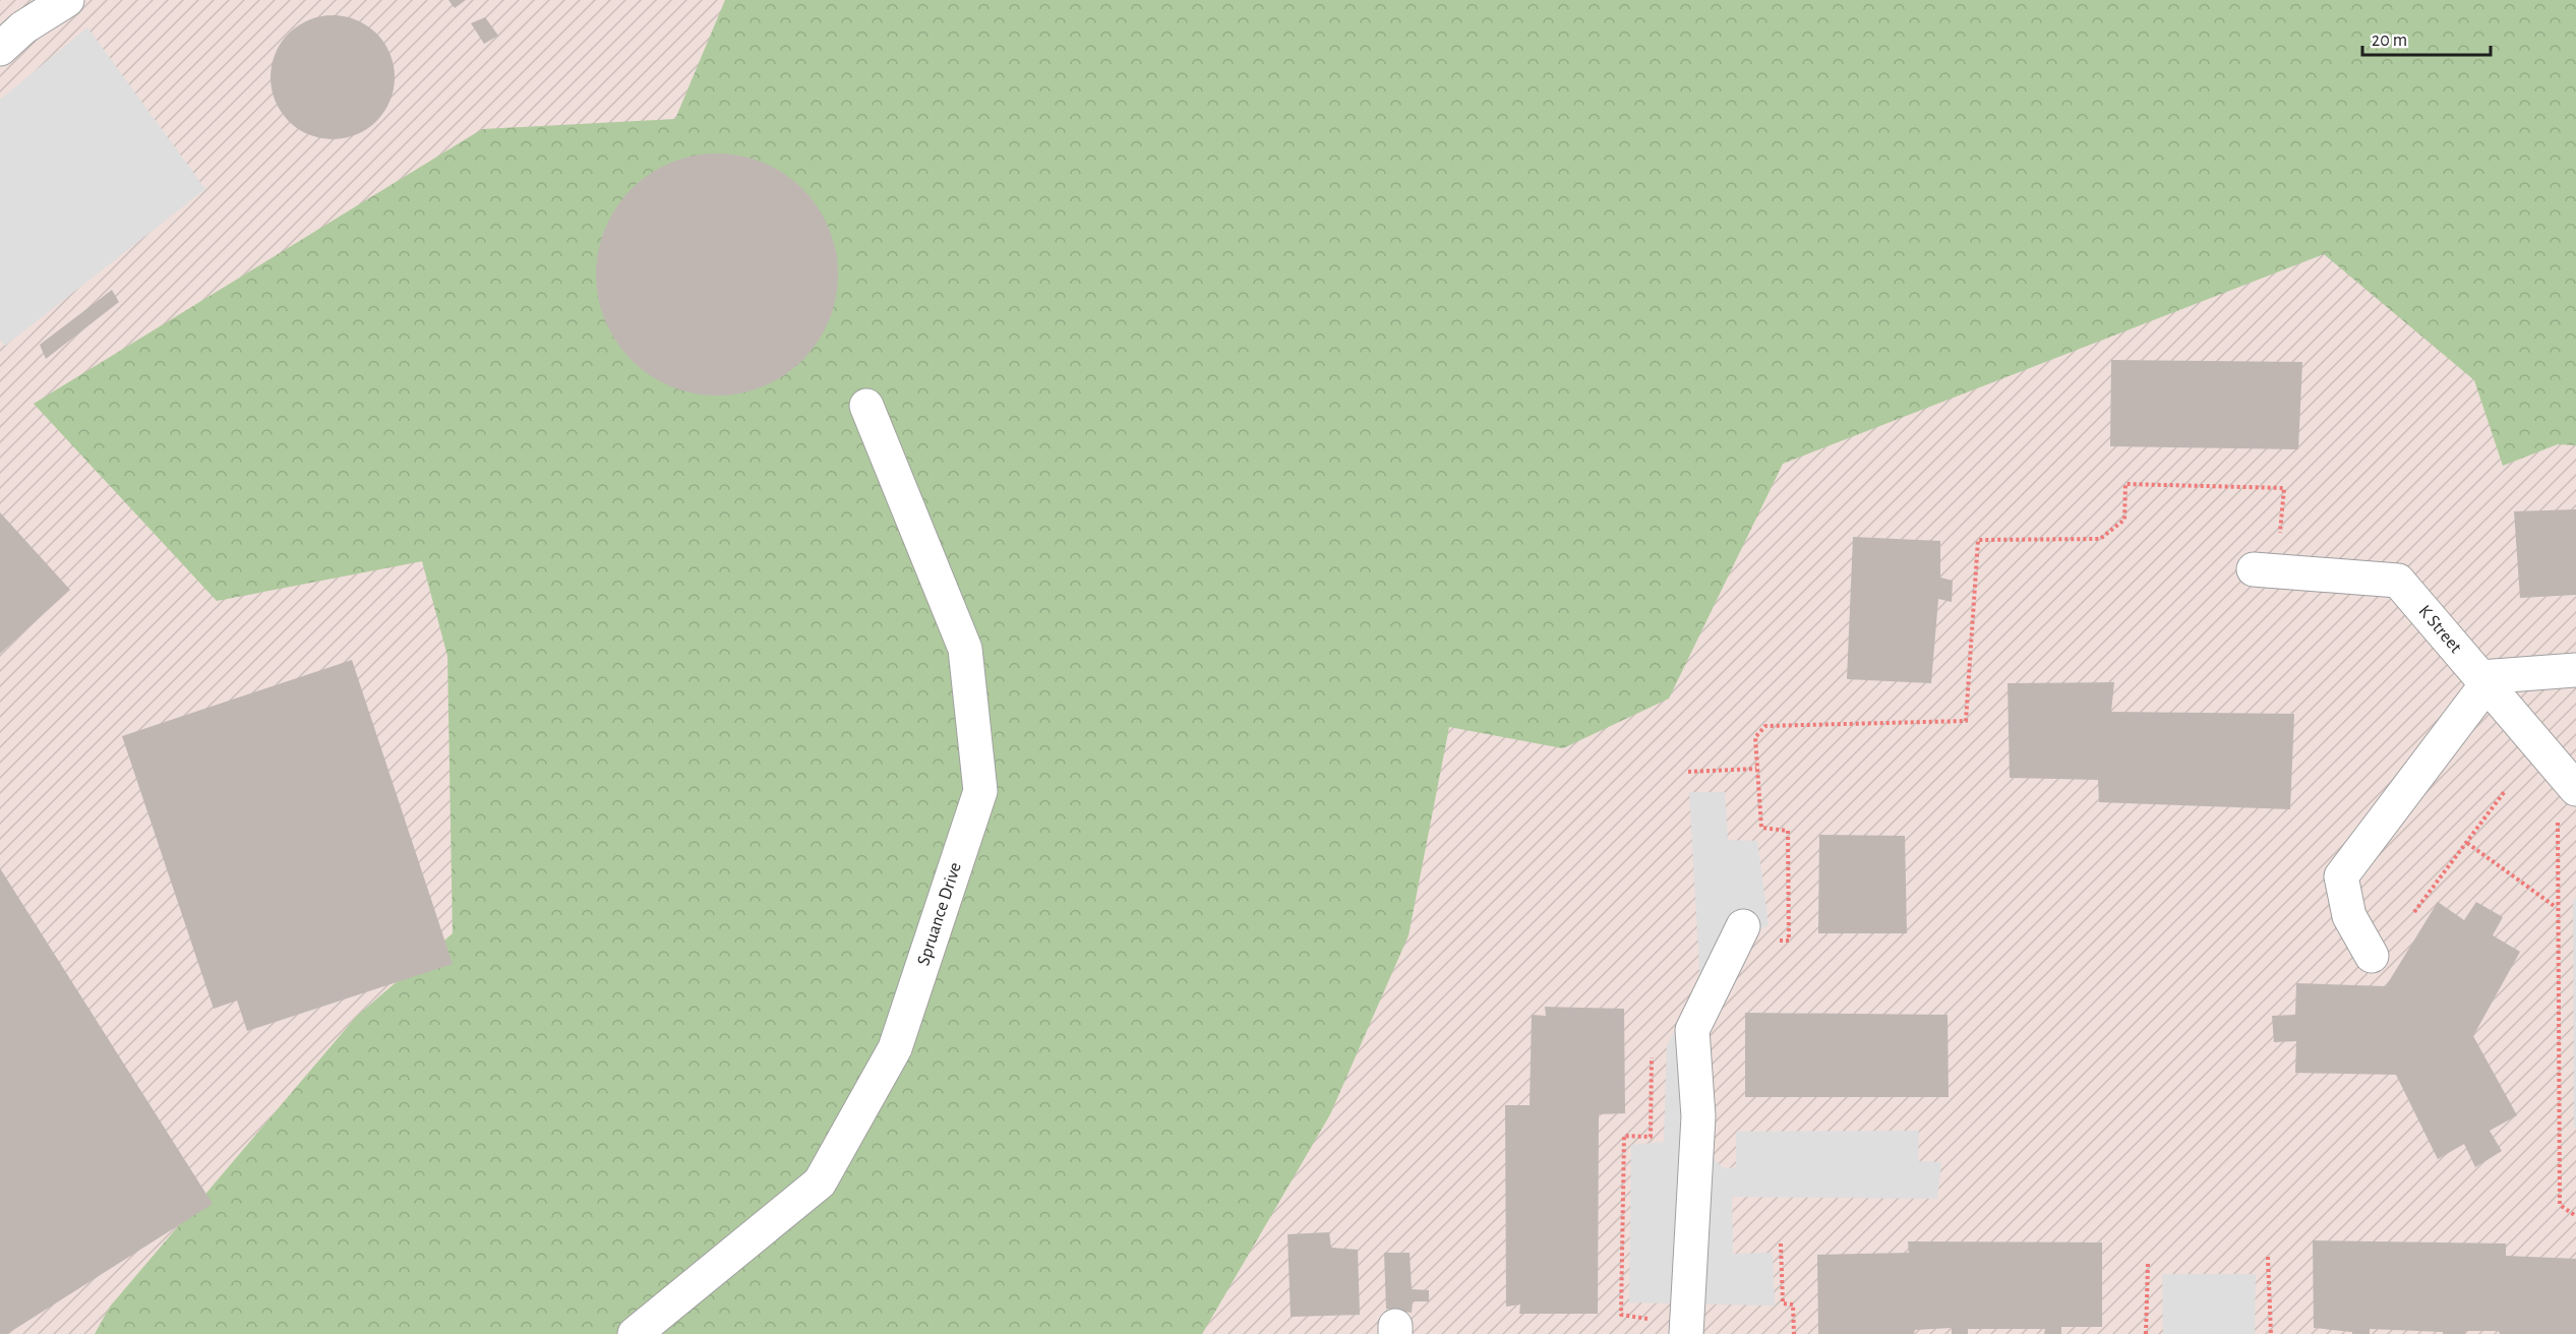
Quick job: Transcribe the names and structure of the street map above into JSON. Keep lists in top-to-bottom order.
{
  "streets": {
    "street": ["K Street", "Spruance Drive"]
  },
  "scale_bar": "20 m"
}
